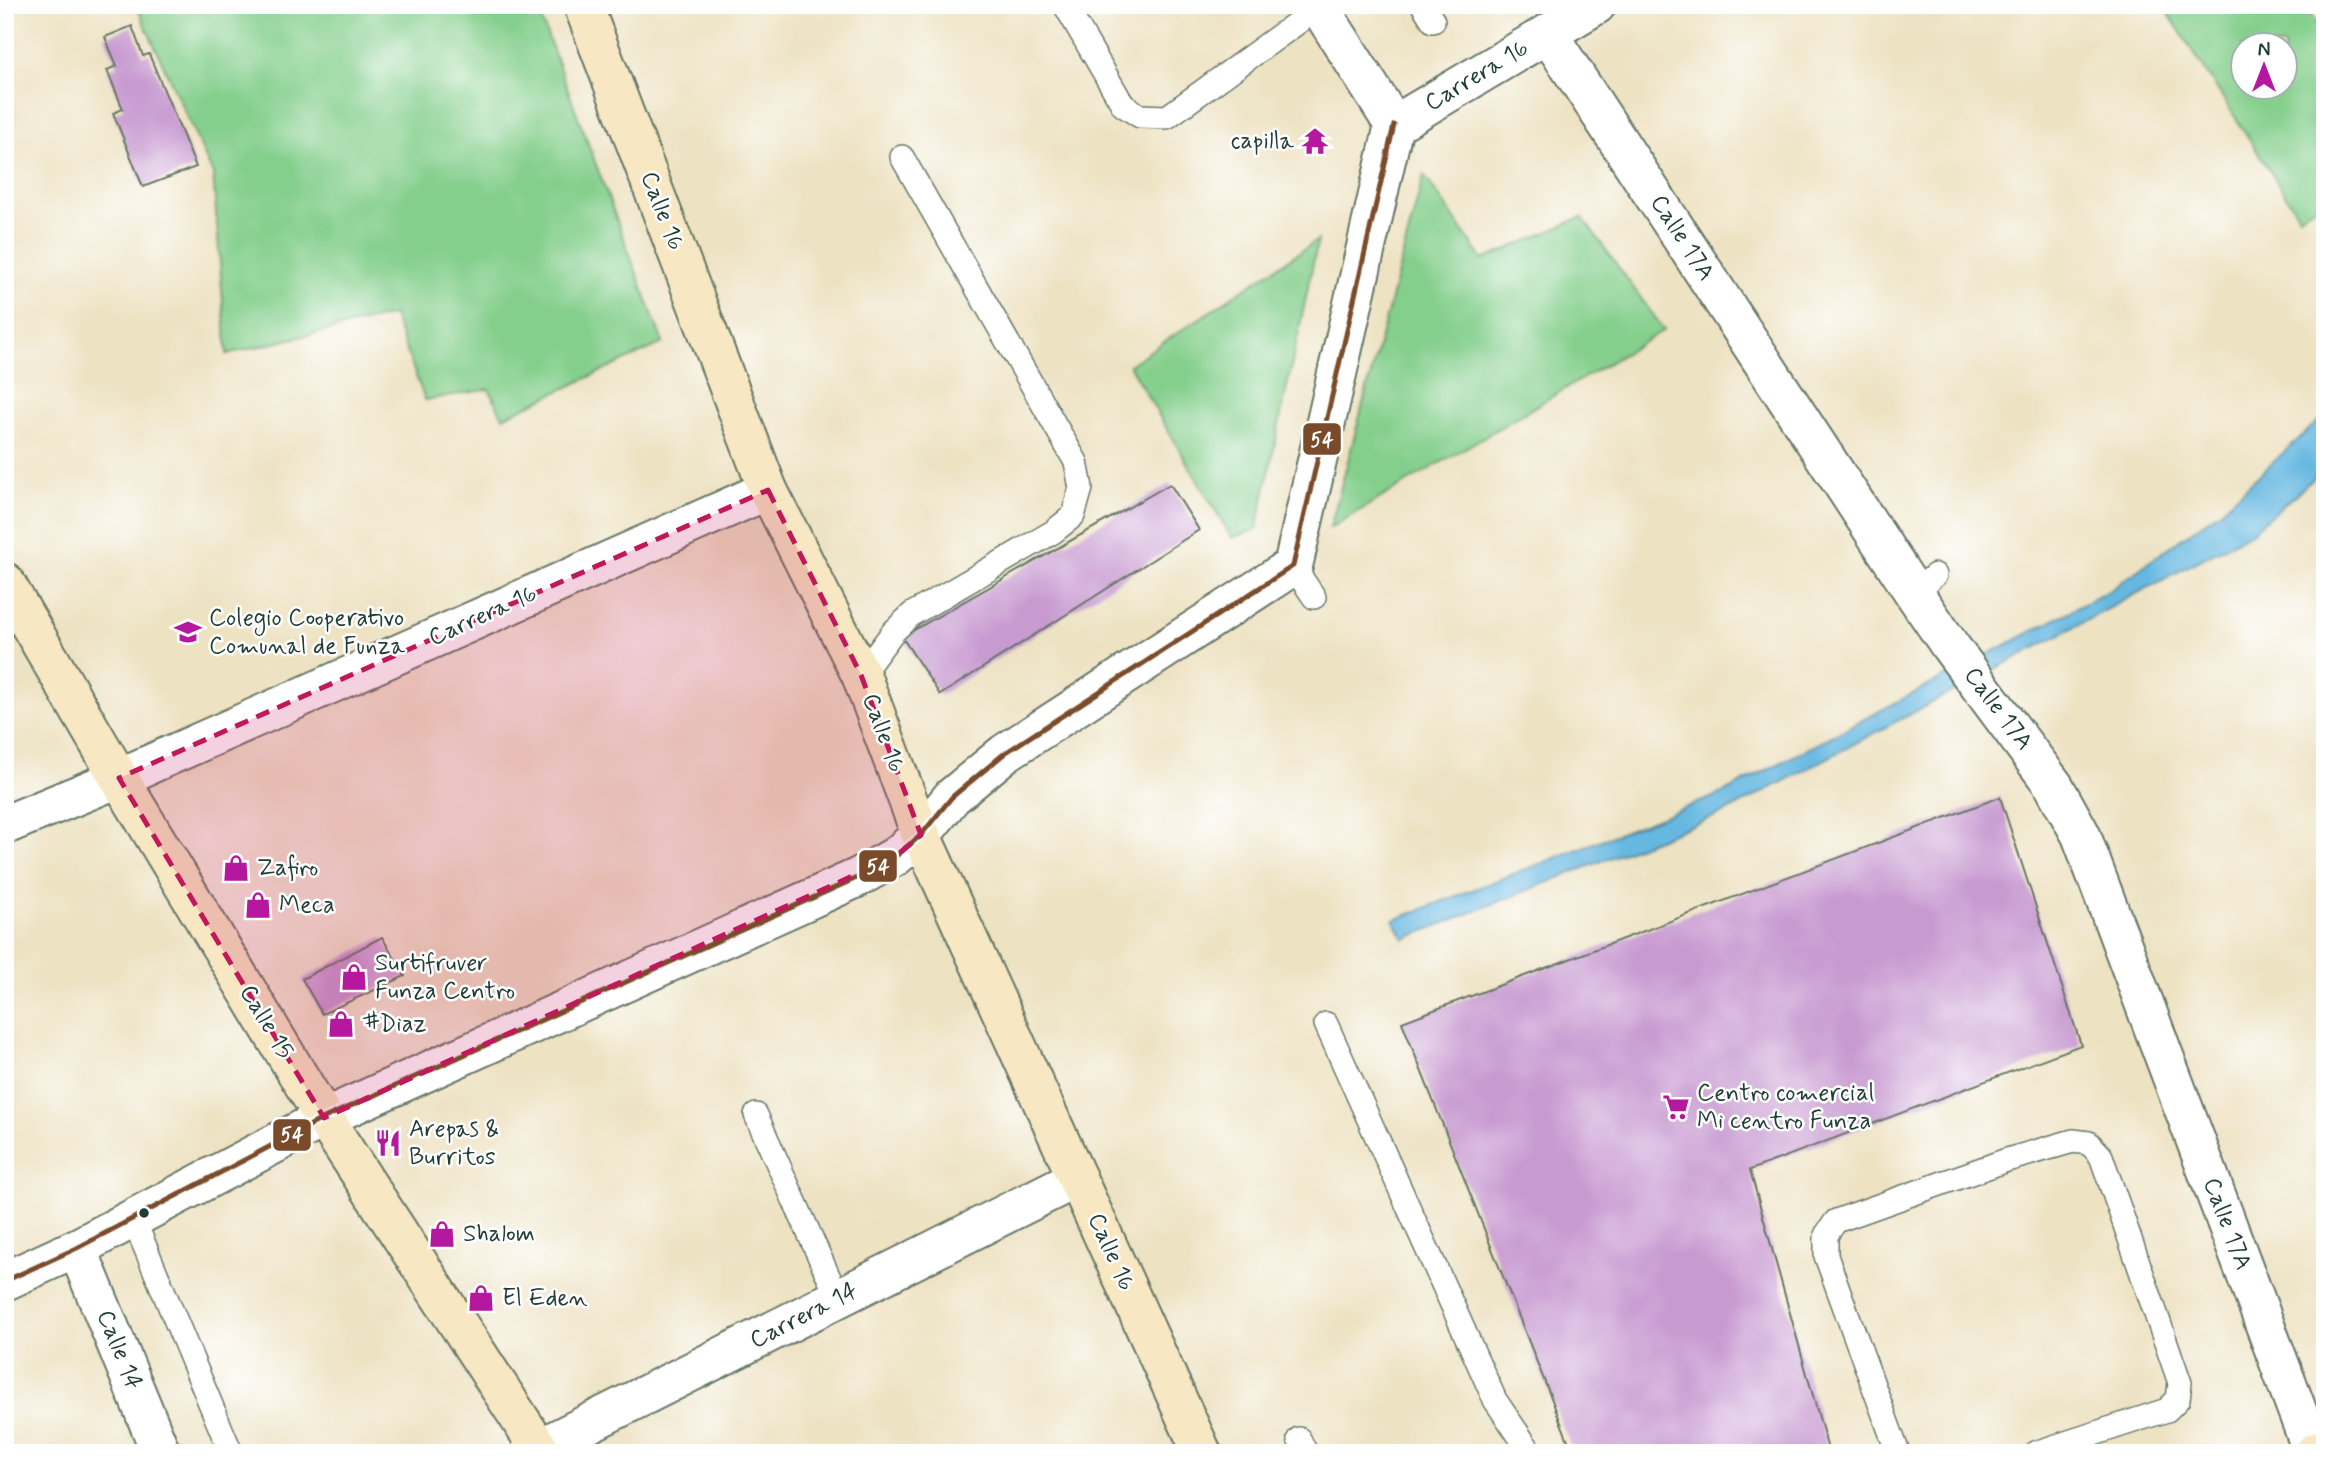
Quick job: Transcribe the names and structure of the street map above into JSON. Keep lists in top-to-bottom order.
{
  "streets": {
    "street": [
      "Carrera 16",
      "Calle 16",
      "Calle 17A",
      "Calle 15",
      "Carrera 14",
      "Calle 14"
    ]
  },
  "crossings": [
    ["Carrera 16", "Calle 16"],
    ["Carrera 16", "Calle 17A"],
    ["Carrera 16", "Calle 15"],
    ["Calle 16", "Carrera 14"],
    ["Calle 15", "Carrera 14"]
  ],
  "places": {
    "temple": ["capilla"],
    "school or university": ["Colegio Cooperativo Comunal de Funza"],
    "shop": [
      "Zafiro",
      "Meca",
      "Surtifruver Funza Centro",
      "#Diaz",
      "Shalom",
      "El Eden"
    ],
    "supermarket": ["Centro comercial Mi centro Funza"],
    "restaurant": ["Arepas & Burritos"]
  },
  "lines": ["transit line 54"],
  "north": "top"
}
